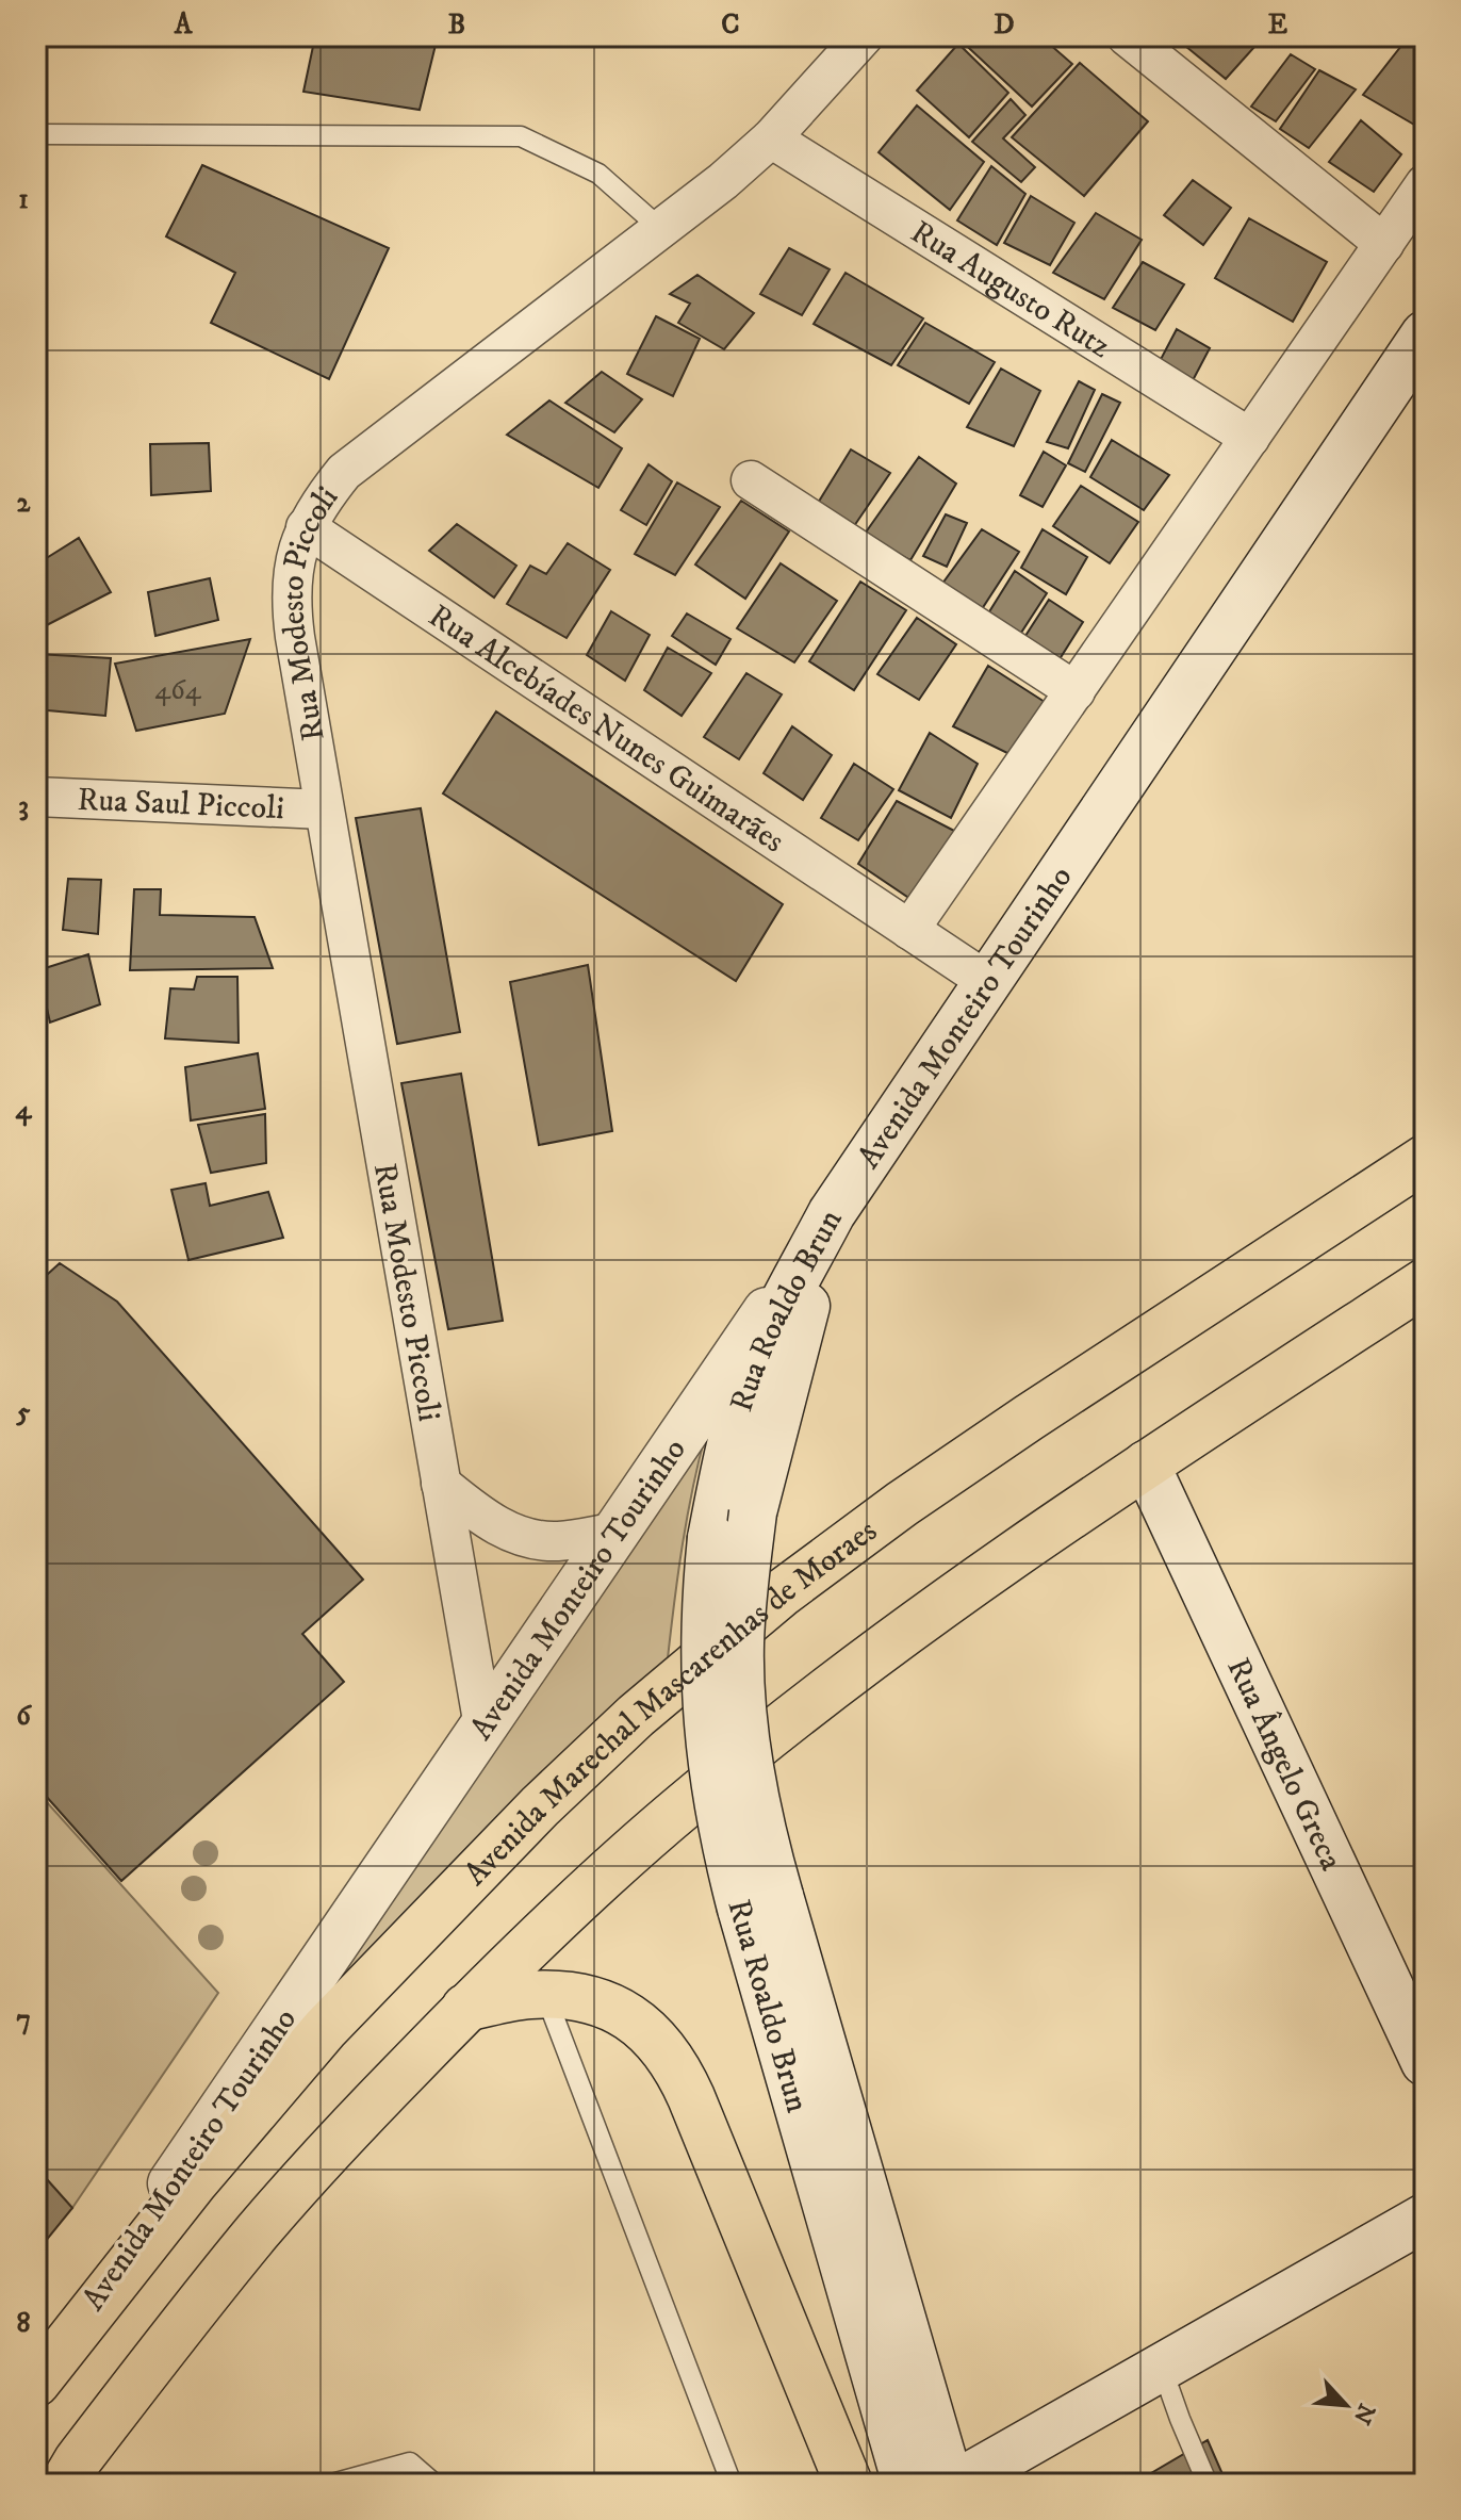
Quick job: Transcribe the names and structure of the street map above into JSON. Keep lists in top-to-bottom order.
{
  "streets": {
    "highway": ["Avenida Marechal Mascarenhas de Moraes"],
    "main road": ["Avenida Monteiro Tourinho", "Rua Roaldo Brun", "Rua Ângelo Greca"],
    "street": [
      "Rua Augusto Rutz",
      "Rua Modesto Piccoli",
      "Rua Alcebíades Nunes Guimarães",
      "Rua Saul Piccoli"
    ]
  },
  "crossings": [
    ["Rua Augusto Rutz", "Rua Modesto Piccoli"],
    ["Rua Modesto Piccoli", "Rua Alcebíades Nunes Guimarães"],
    ["Rua Modesto Piccoli", "Rua Saul Piccoli"],
    ["Rua Modesto Piccoli", "Avenida Monteiro Tourinho"],
    ["Rua Alcebíades Nunes Guimarães", "Avenida Monteiro Tourinho"],
    ["Avenida Monteiro Tourinho", "Rua Roaldo Brun"],
    ["Avenida Monteiro Tourinho", "Avenida Marechal Mascarenhas de Moraes"]
  ],
  "house_numbers": ["464"],
  "north": "bottom right",
  "grid": {
    "columns": [
      "A",
      "B",
      "C",
      "D",
      "E"
    ],
    "rows": [
      "1",
      "2",
      "3",
      "4",
      "5",
      "6",
      "7",
      "8"
    ]
  }
}
